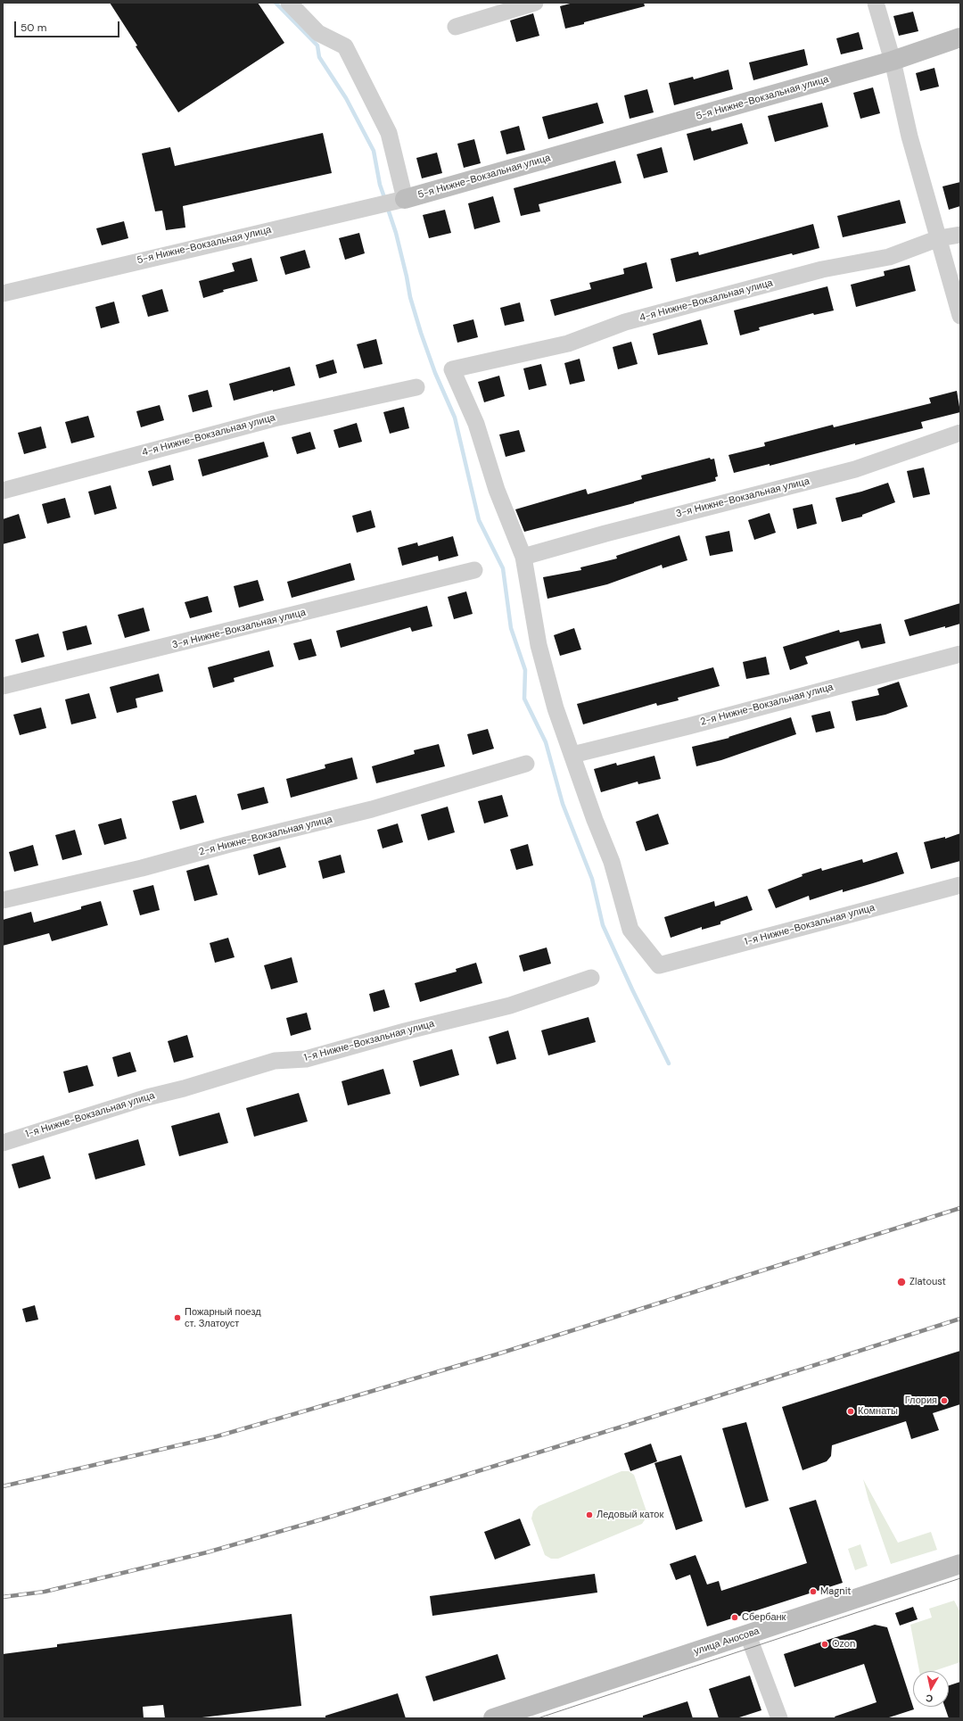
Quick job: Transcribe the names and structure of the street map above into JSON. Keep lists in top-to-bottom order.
{
  "streets": {
    "street": [
      "5-я Нижне-Вокзальная улица",
      "4-я Нижне-Вокзальная улица",
      "3-я Нижне-Вокзальная улица",
      "2-я Нижне-Вокзальная улица",
      "1-я Нижне-Вокзальная улица",
      "улица Аносова"
    ]
  },
  "crossings": [
    ["4-я Нижне-Вокзальная улица", "3-я Нижне-Вокзальная улица"],
    ["2-я Нижне-Вокзальная улица", "1-я Нижне-Вокзальная улица"]
  ],
  "places": [
    "Zlatoust",
    "Пожарный поезд ст. Златоуст",
    "Глория",
    "Комнаты",
    "Ледовый каток",
    "Magnit",
    "Сбербанк",
    "Ozon"
  ],
  "scale_bar": "50 m",
  "north": "bottom"
}
